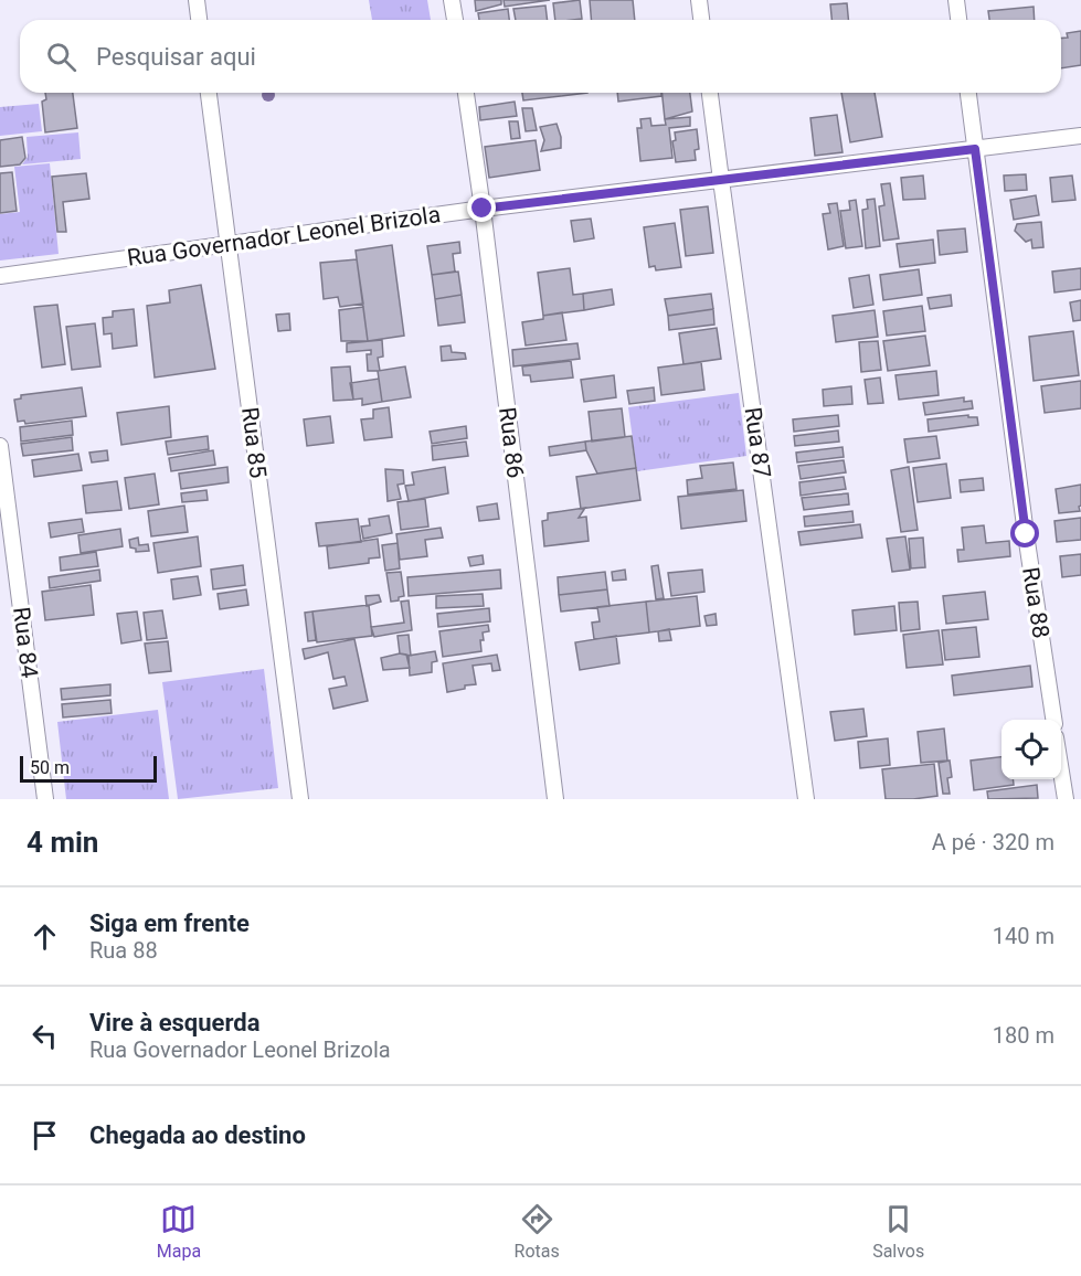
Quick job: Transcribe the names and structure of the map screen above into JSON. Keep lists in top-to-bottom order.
{
  "streets": {
    "street": [
      "Rua Governador Leonel Brizola",
      "Rua 85",
      "Rua 86",
      "Rua 87",
      "Rua 88",
      "Rua 84"
    ]
  },
  "crossings": [
    ["Rua Governador Leonel Brizola", "Rua 85"],
    ["Rua Governador Leonel Brizola", "Rua 86"],
    ["Rua Governador Leonel Brizola", "Rua 87"],
    ["Rua Governador Leonel Brizola", "Rua 88"]
  ],
  "scale_bar": "50 m",
  "page": {
    "search": "Pesquisar aqui",
    "scale": "50 m",
    "heading": ["4 min", "A pé · 320 m"],
    "list": [
      ["Siga em frente", "Rua 88", "140 m"],
      ["Vire à esquerda", "Rua Governador Leonel Brizola", "180 m"],
      "Chegada ao destino"
    ],
    "nav": ["Mapa", "Rotas", "Salvos"]
  }
}
